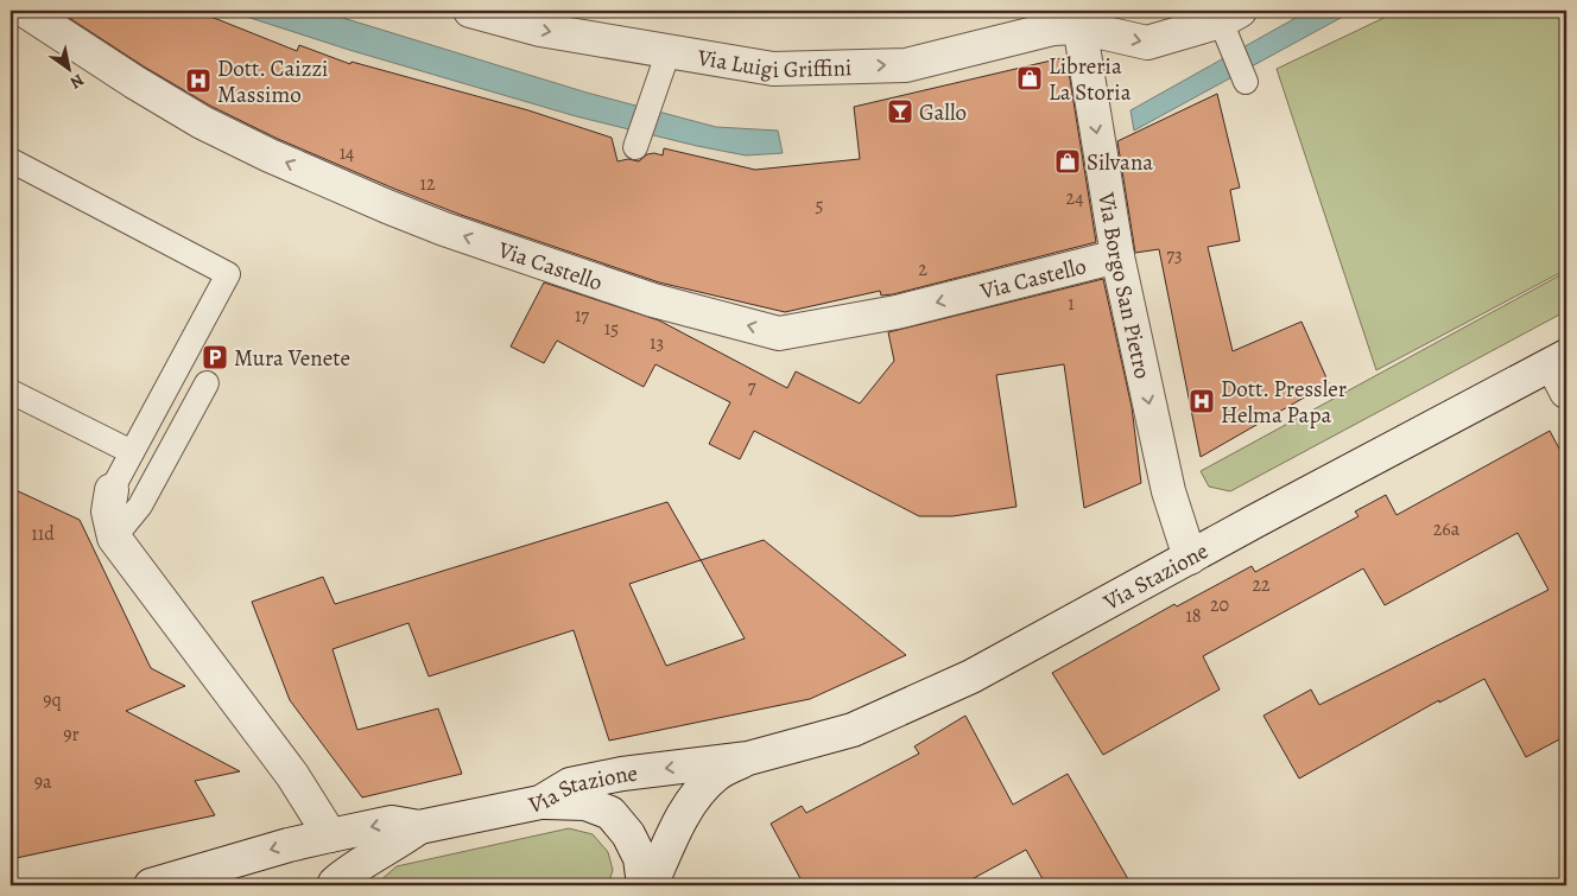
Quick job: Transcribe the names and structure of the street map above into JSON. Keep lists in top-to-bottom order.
{
  "streets": {
    "street": [
      "Via Luigi Griffini",
      "Via Castello",
      "Via Borgo San Pietro",
      "Via Stazione"
    ]
  },
  "crossings": [
    ["Via Luigi Griffini", "Via Borgo San Pietro"],
    ["Via Castello", "Via Borgo San Pietro"],
    ["Via Borgo San Pietro", "Via Stazione"]
  ],
  "one_way": ["Via Luigi Griffini", "Via Castello", "Via Borgo San Pietro"],
  "places": {
    "shop": ["Libreria La Storia", "Silvana"],
    "hospital": ["Dott. Caizzi Massimo", "Dott. Pressler Helma Papa"],
    "bar": ["Gallo"],
    "parking": ["Mura Venete"]
  },
  "house_numbers": [
    "14",
    "12",
    "24",
    "5",
    "73",
    "2",
    "1",
    "17",
    "15",
    "13",
    "7",
    "26a",
    "11d",
    "22",
    "20",
    "18",
    "9q",
    "9r",
    "9a"
  ],
  "north": "bottom right"
}
